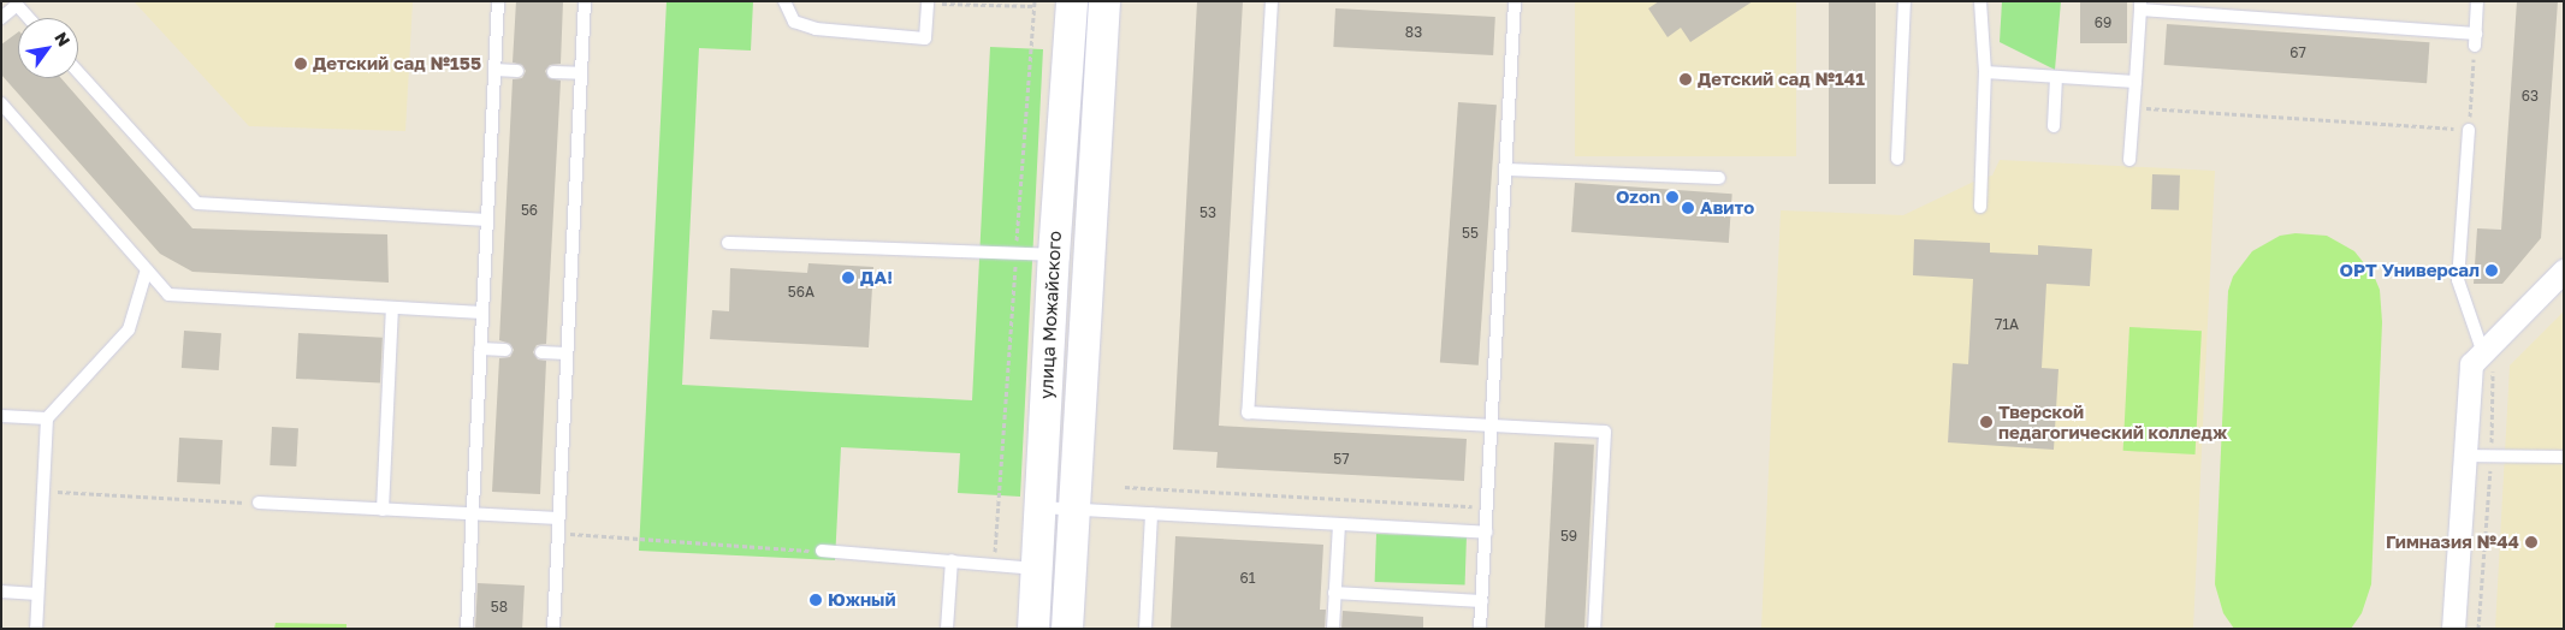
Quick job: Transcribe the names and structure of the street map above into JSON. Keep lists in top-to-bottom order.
{
  "streets": {
    "main road": ["улица Можайского"]
  },
  "places": [
    "Детский сад №155",
    "Детский сад №141",
    "Ozon",
    "Авито",
    "ОРТ Универсал",
    "ДА!",
    "Тверской педагогический колледж",
    "Гимназия №44",
    "Южный"
  ],
  "house_numbers": [
    "69",
    "83",
    "67",
    "63",
    "56",
    "53",
    "55",
    "56А",
    "71А",
    "57",
    "59",
    "61",
    "58"
  ],
  "north": "top right"
}
